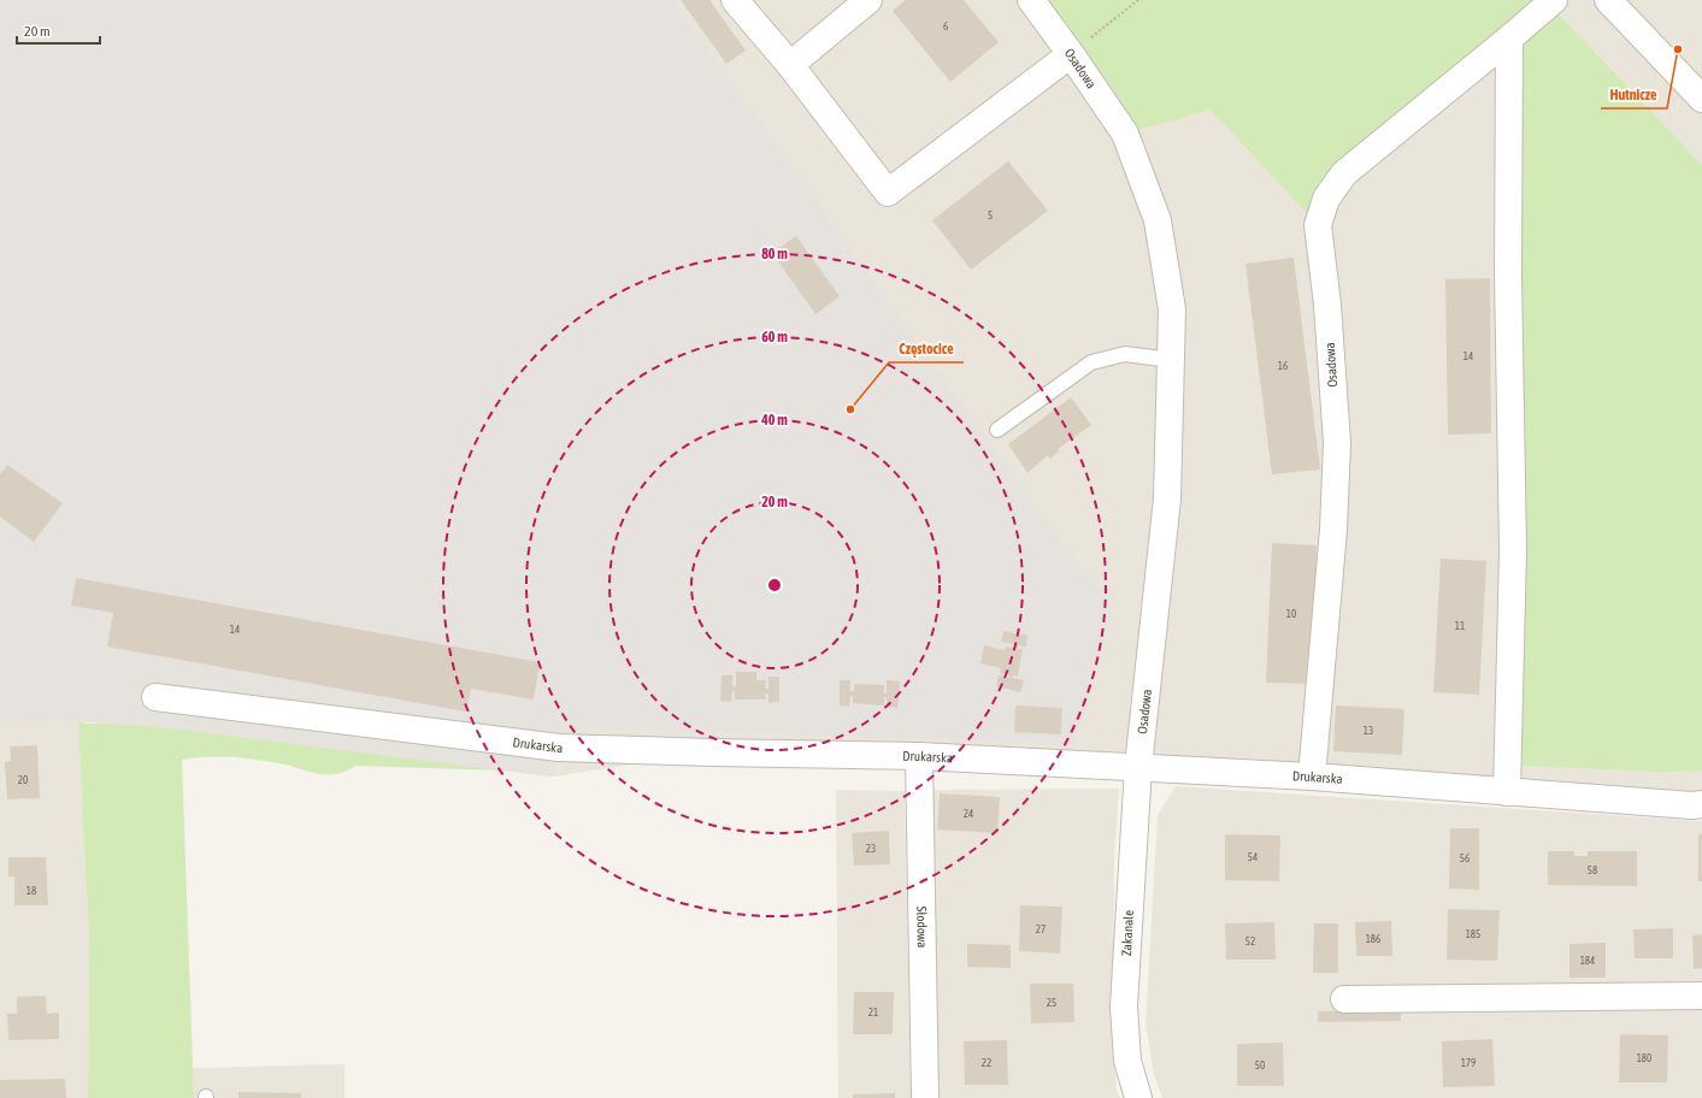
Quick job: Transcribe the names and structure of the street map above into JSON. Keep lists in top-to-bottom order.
{
  "streets": {
    "street": [
      "Osadowa",
      "Drukarska",
      "Słodowa",
      "Zakanale"
    ]
  },
  "crossings": [
    ["Osadowa", "Drukarska"],
    ["Osadowa", "Zakanale"],
    ["Drukarska", "Słodowa"],
    ["Drukarska", "Zakanale"]
  ],
  "places": ["Hutnicze", "Częstocice"],
  "house_numbers": [
    "6",
    "5",
    "14",
    "16",
    "10",
    "11",
    "14",
    "13",
    "20",
    "24",
    "23",
    "54",
    "56",
    "58",
    "18",
    "27",
    "185",
    "186",
    "52",
    "184",
    "25",
    "21",
    "180",
    "22",
    "179",
    "50"
  ],
  "scale_bar": "20 m",
  "rings": [
    "80 m",
    "60 m",
    "40 m",
    "20 m"
  ]
}
